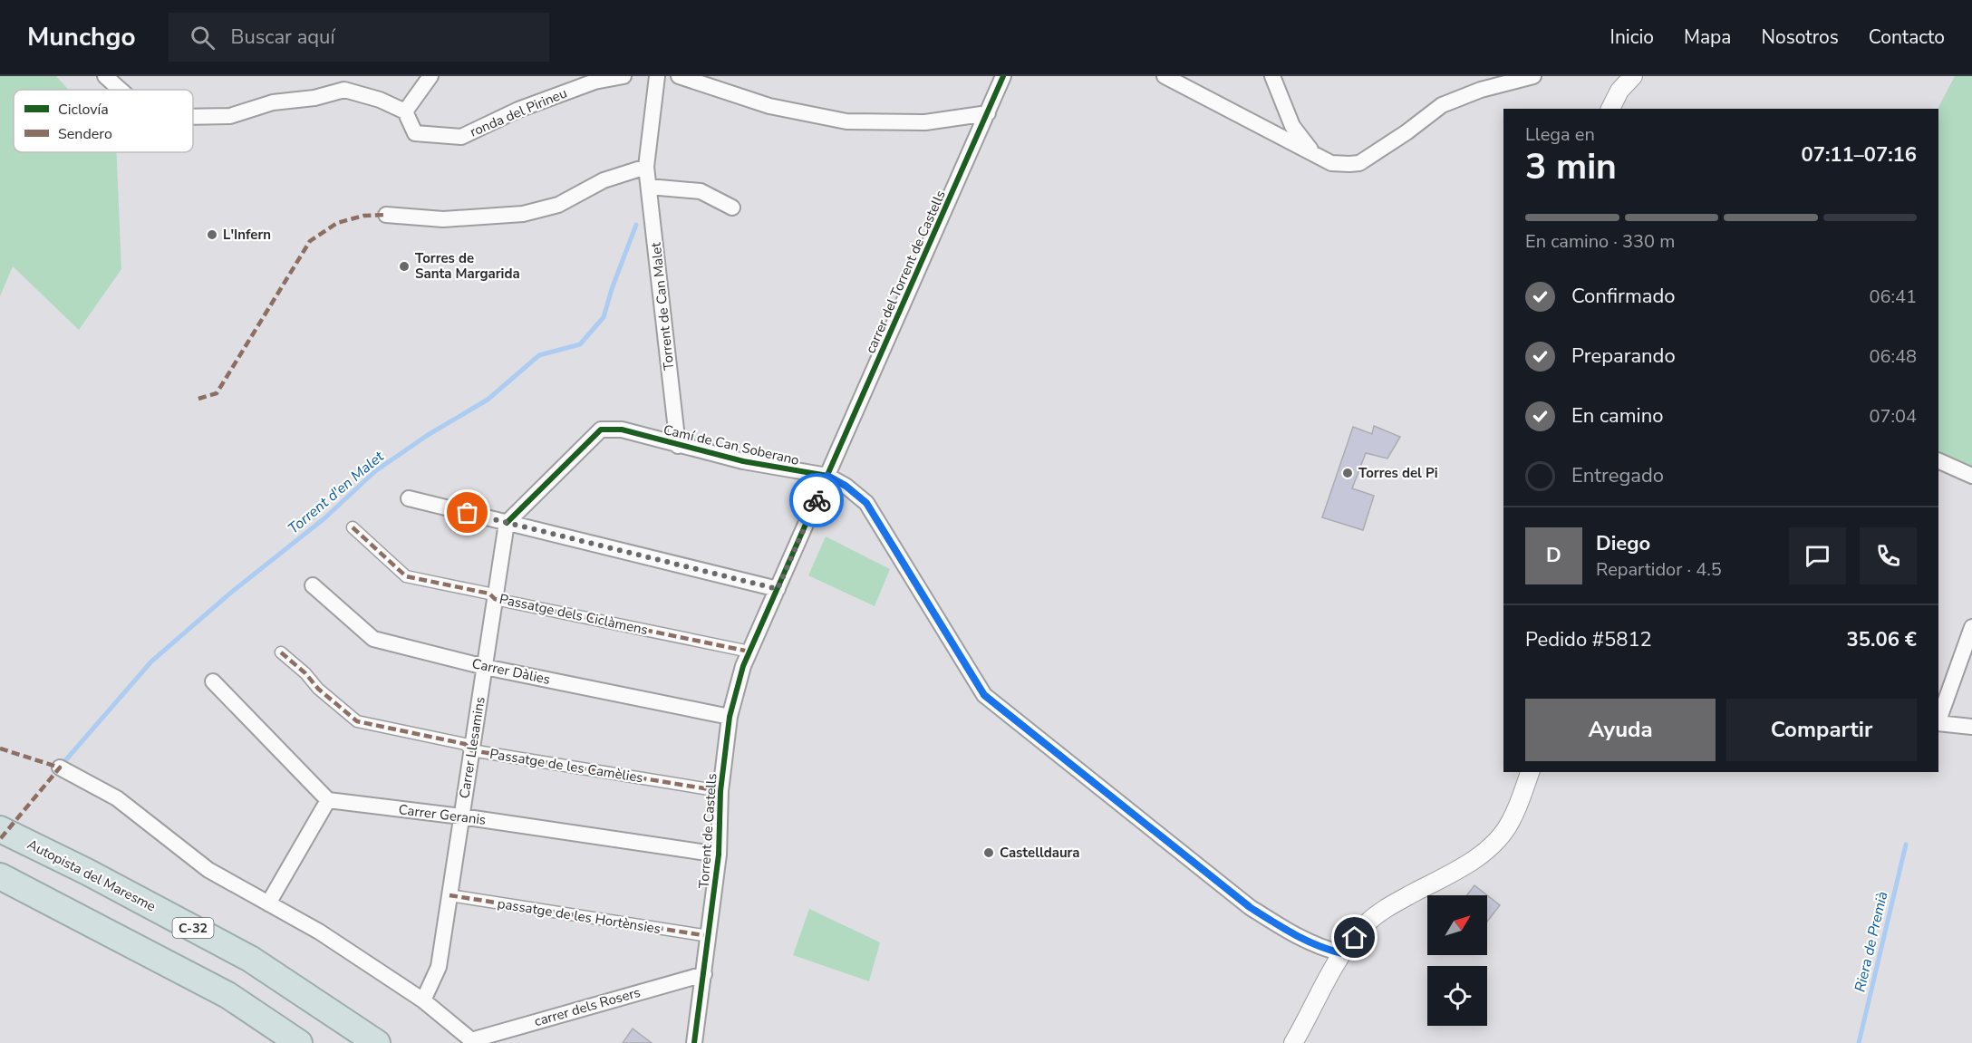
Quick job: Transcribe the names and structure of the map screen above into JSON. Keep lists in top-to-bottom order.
{
  "streets": {
    "highway": ["Autopista del Maresme", "C-32"],
    "street": [
      "ronda del Pirineu",
      "carrer del Torrent de Castells",
      "Torrent de Can Malet",
      "Camí de Can Soberano",
      "Passatge dels Ciclàmens",
      "Carrer Dàlies",
      "Carrer Llesamins",
      "Passatge de les Camèlies",
      "Carrer Geranis",
      "Torrent de Castells",
      "passatge de les Hortènsies",
      "carrer dels Rosers"
    ]
  },
  "crossings": [
    ["carrer del Torrent de Castells", "Camí de Can Soberano"],
    ["carrer del Torrent de Castells", "Torrent de Castells"],
    ["Torrent de Can Malet", "Camí de Can Soberano"],
    ["Camí de Can Soberano", "Carrer Llesamins"],
    ["Camí de Can Soberano", "Torrent de Castells"],
    ["Passatge dels Ciclàmens", "Carrer Llesamins"],
    ["Passatge dels Ciclàmens", "Torrent de Castells"],
    ["Carrer Dàlies", "Carrer Llesamins"],
    ["Carrer Dàlies", "Torrent de Castells"],
    ["Carrer Llesamins", "Passatge de les Camèlies"],
    ["Carrer Llesamins", "Carrer Geranis"],
    ["Carrer Llesamins", "passatge de les Hortènsies"],
    ["Passatge de les Camèlies", "Torrent de Castells"],
    ["Carrer Geranis", "Torrent de Castells"],
    ["Torrent de Castells", "passatge de les Hortènsies"],
    ["Torrent de Castells", "carrer dels Rosers"]
  ],
  "water": ["Torrent d'en Malet", "Riera de Premià"],
  "places": [
    "L'Infern",
    "Torres de Santa Margarida",
    "Torres del Pi",
    "Castelldaura"
  ],
  "legend": ["Ciclovía", "Sendero"],
  "north": "top right",
  "page": {
    "header": "Munchgo",
    "search": "Buscar aquí",
    "nav": [
      "Inicio",
      "Mapa",
      "Nosotros",
      "Contacto"
    ],
    "heading": ["3 min", "Llega en", "07:11–07:16"],
    "panel": [
      "Diego",
      "Repartidor · 4.5",
      "Pedido #5812",
      "35.06 €"
    ],
    "bar": "En camino · 330 m",
    "list": [
      ["Confirmado", "06:41"],
      ["Preparando", "06:48"],
      ["En camino", "07:04"],
      "Entregado"
    ],
    "round": "D",
    "buttons": ["Ayuda", "Compartir"]
  }
}
